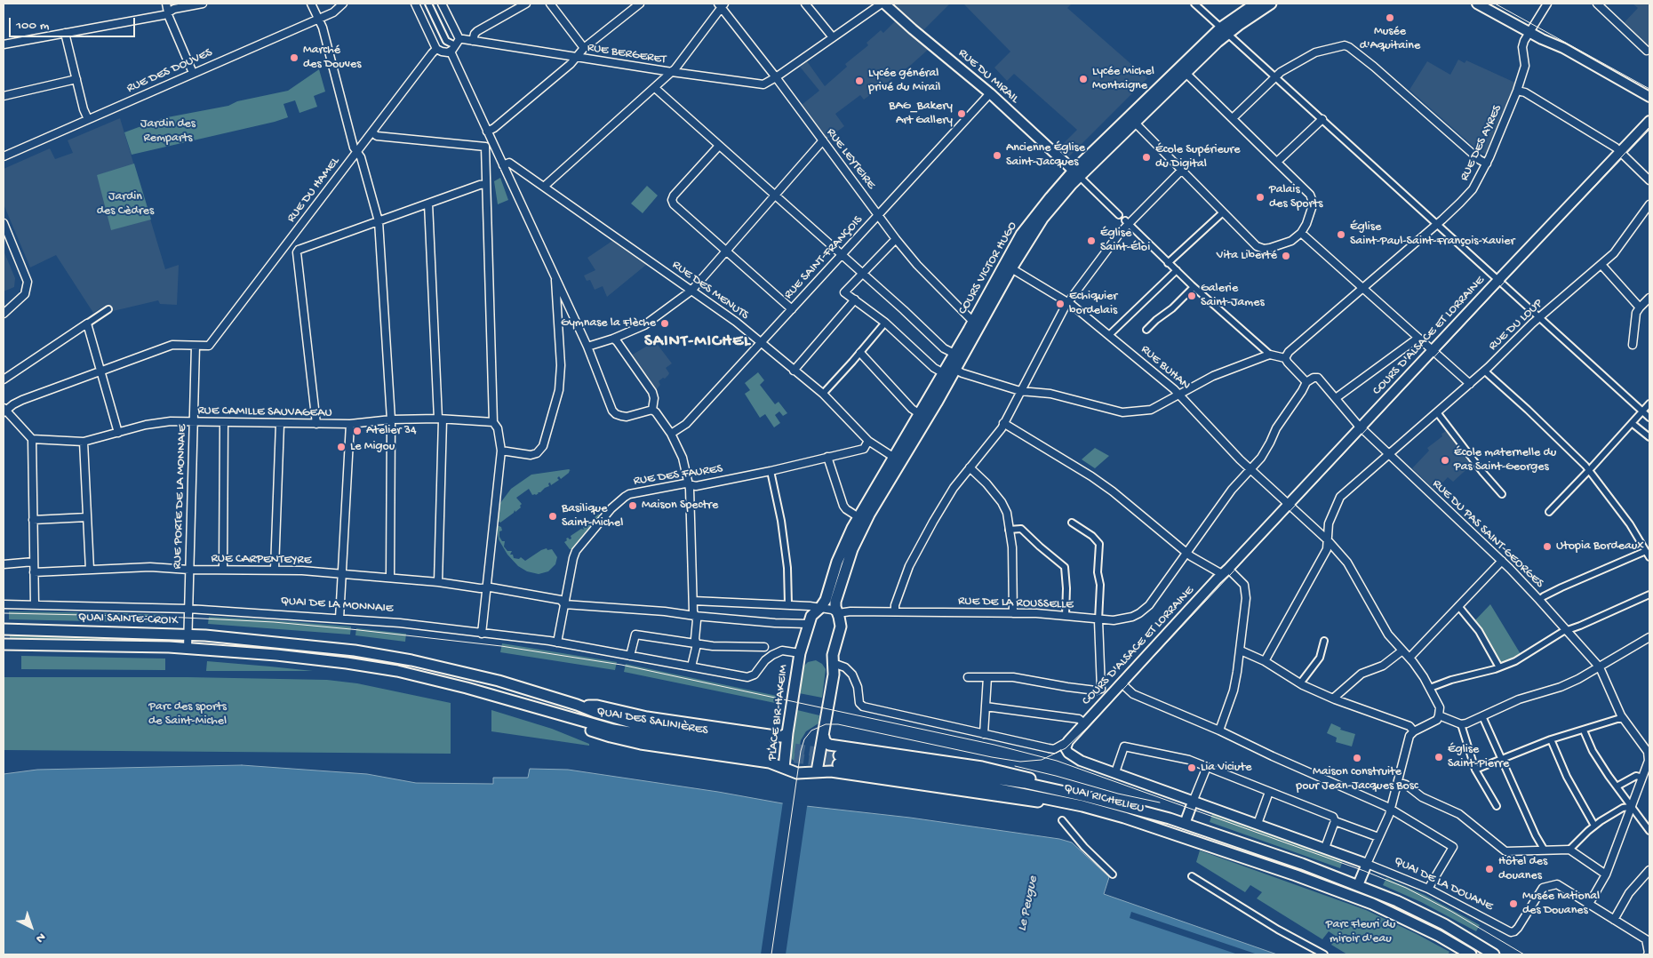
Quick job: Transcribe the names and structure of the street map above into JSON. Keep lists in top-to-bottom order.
{
  "streets": {
    "main road": [
      "COURS VICTOR HUGO",
      "QUAI SAINTE-CROIX",
      "PLACE BIR-HAKEIM",
      "QUAI DES SALINIÈRES",
      "QUAI RICHELIEU"
    ],
    "street": [
      "RUE BERGERET",
      "RUE DES DOUVES",
      "RUE DU MIRAIL",
      "RUE DES AYRES",
      "RUE LEYTEIRE",
      "RUE DU HAMEL",
      "RUE SAINT-FRANÇOIS",
      "RUE DES MENUTS",
      "RUE DU LOUP",
      "COURS D'ALSACE ET LORRAINE",
      "RUE BUHAN",
      "RUE CAMILLE SAUVAGEAU",
      "RUE DES FAURES",
      "RUE PORTE DE LA MONNAIE",
      "RUE DU PAS SAINT-GEORGES",
      "RUE CARPENTEYRE",
      "RUE DE LA ROUSSELLE",
      "QUAI DE LA MONNAIE",
      "QUAI DE LA DOUANE"
    ]
  },
  "crossings": [
    ["RUE BERGERET", "RUE LEYTEIRE"],
    ["RUE BERGERET", "RUE DU HAMEL"],
    ["RUE DU MIRAIL", "RUE SAINT-FRANÇOIS"],
    ["RUE DU MIRAIL", "COURS VICTOR HUGO"],
    ["RUE LEYTEIRE", "RUE SAINT-FRANÇOIS"],
    ["RUE LEYTEIRE", "COURS VICTOR HUGO"],
    ["RUE DU HAMEL", "RUE PORTE DE LA MONNAIE"],
    ["RUE SAINT-FRANÇOIS", "RUE DES MENUTS"],
    ["COURS VICTOR HUGO", "RUE DES MENUTS"],
    ["COURS VICTOR HUGO", "RUE BUHAN"],
    ["COURS VICTOR HUGO", "RUE CARPENTEYRE"],
    ["COURS VICTOR HUGO", "RUE DE LA ROUSSELLE"],
    ["COURS VICTOR HUGO", "PLACE BIR-HAKEIM"],
    ["RUE DES MENUTS", "RUE DES FAURES"],
    ["RUE DU LOUP", "RUE BUHAN"],
    ["RUE DU LOUP", "RUE DU PAS SAINT-GEORGES"],
    ["COURS D'ALSACE ET LORRAINE", "RUE BUHAN"],
    ["COURS D'ALSACE ET LORRAINE", "RUE DU PAS SAINT-GEORGES"],
    ["COURS D'ALSACE ET LORRAINE", "QUAI RICHELIEU"],
    ["RUE BUHAN", "RUE DE LA ROUSSELLE"],
    ["RUE CAMILLE SAUVAGEAU", "RUE PORTE DE LA MONNAIE"],
    ["RUE DES FAURES", "RUE CARPENTEYRE"],
    ["RUE DES FAURES", "QUAI DE LA MONNAIE"],
    ["RUE PORTE DE LA MONNAIE", "RUE CARPENTEYRE"],
    ["RUE PORTE DE LA MONNAIE", "QUAI DE LA MONNAIE"],
    ["RUE PORTE DE LA MONNAIE", "QUAI SAINTE-CROIX"],
    ["RUE DU PAS SAINT-GEORGES", "RUE DE LA ROUSSELLE"],
    ["QUAI DE LA MONNAIE", "QUAI SAINTE-CROIX"],
    ["PLACE BIR-HAKEIM", "QUAI RICHELIEU"],
    ["QUAI RICHELIEU", "QUAI DE LA DOUANE"]
  ],
  "districts": ["SAINT-MICHEL"],
  "water": ["Le Peugue"],
  "parks": [
    "Jardin des Remparts",
    "Jardin des Cèdres",
    "Parc des sports de Saint-Michel",
    "Parc Fleuri du miroir d'eau"
  ],
  "places": [
    "Musée d'Aquitaine",
    "Marché des Douves",
    "Lycée Michel Montaigne",
    "Lycée général privé du Mirail",
    "BAG_Bakery Art Gallery",
    "Ancienne Église Saint-Jacques",
    "École Supérieure du Digital",
    "Palais des Sports",
    "Église Saint-Paul-Saint-François-Xavier",
    "Église Saint-Éloi",
    "Vita Liberté",
    "Galerie Saint-James",
    "Echiquier bordelais",
    "Gymnase la Flèche",
    "Atelier 34",
    "Le Migou",
    "École maternelle du Pas Saint-Georges",
    "Maison Spectre",
    "Basilique Saint-Michel",
    "Utopia Bordeaux",
    "Église Saint-Pierre",
    "Maison construite pour Jean-Jacques Bosc",
    "Lia Viciute",
    "Hôtel des douanes",
    "Musée national des Douanes"
  ],
  "scale_bar": "100 m",
  "north": "bottom right"
}
